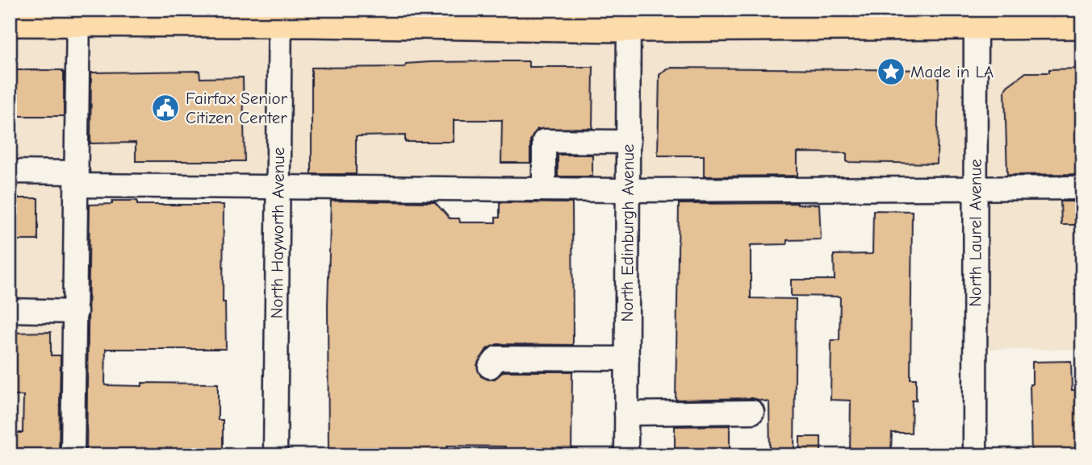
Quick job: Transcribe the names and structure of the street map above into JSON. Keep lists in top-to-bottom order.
{
  "streets": {
    "street": ["North Hayworth Avenue", "North Edinburgh Avenue", "North Laurel Avenue"]
  },
  "places": {
    "place": ["Made in LA"],
    "public building": ["Fairfax Senior Citizen Center"]
  }
}
